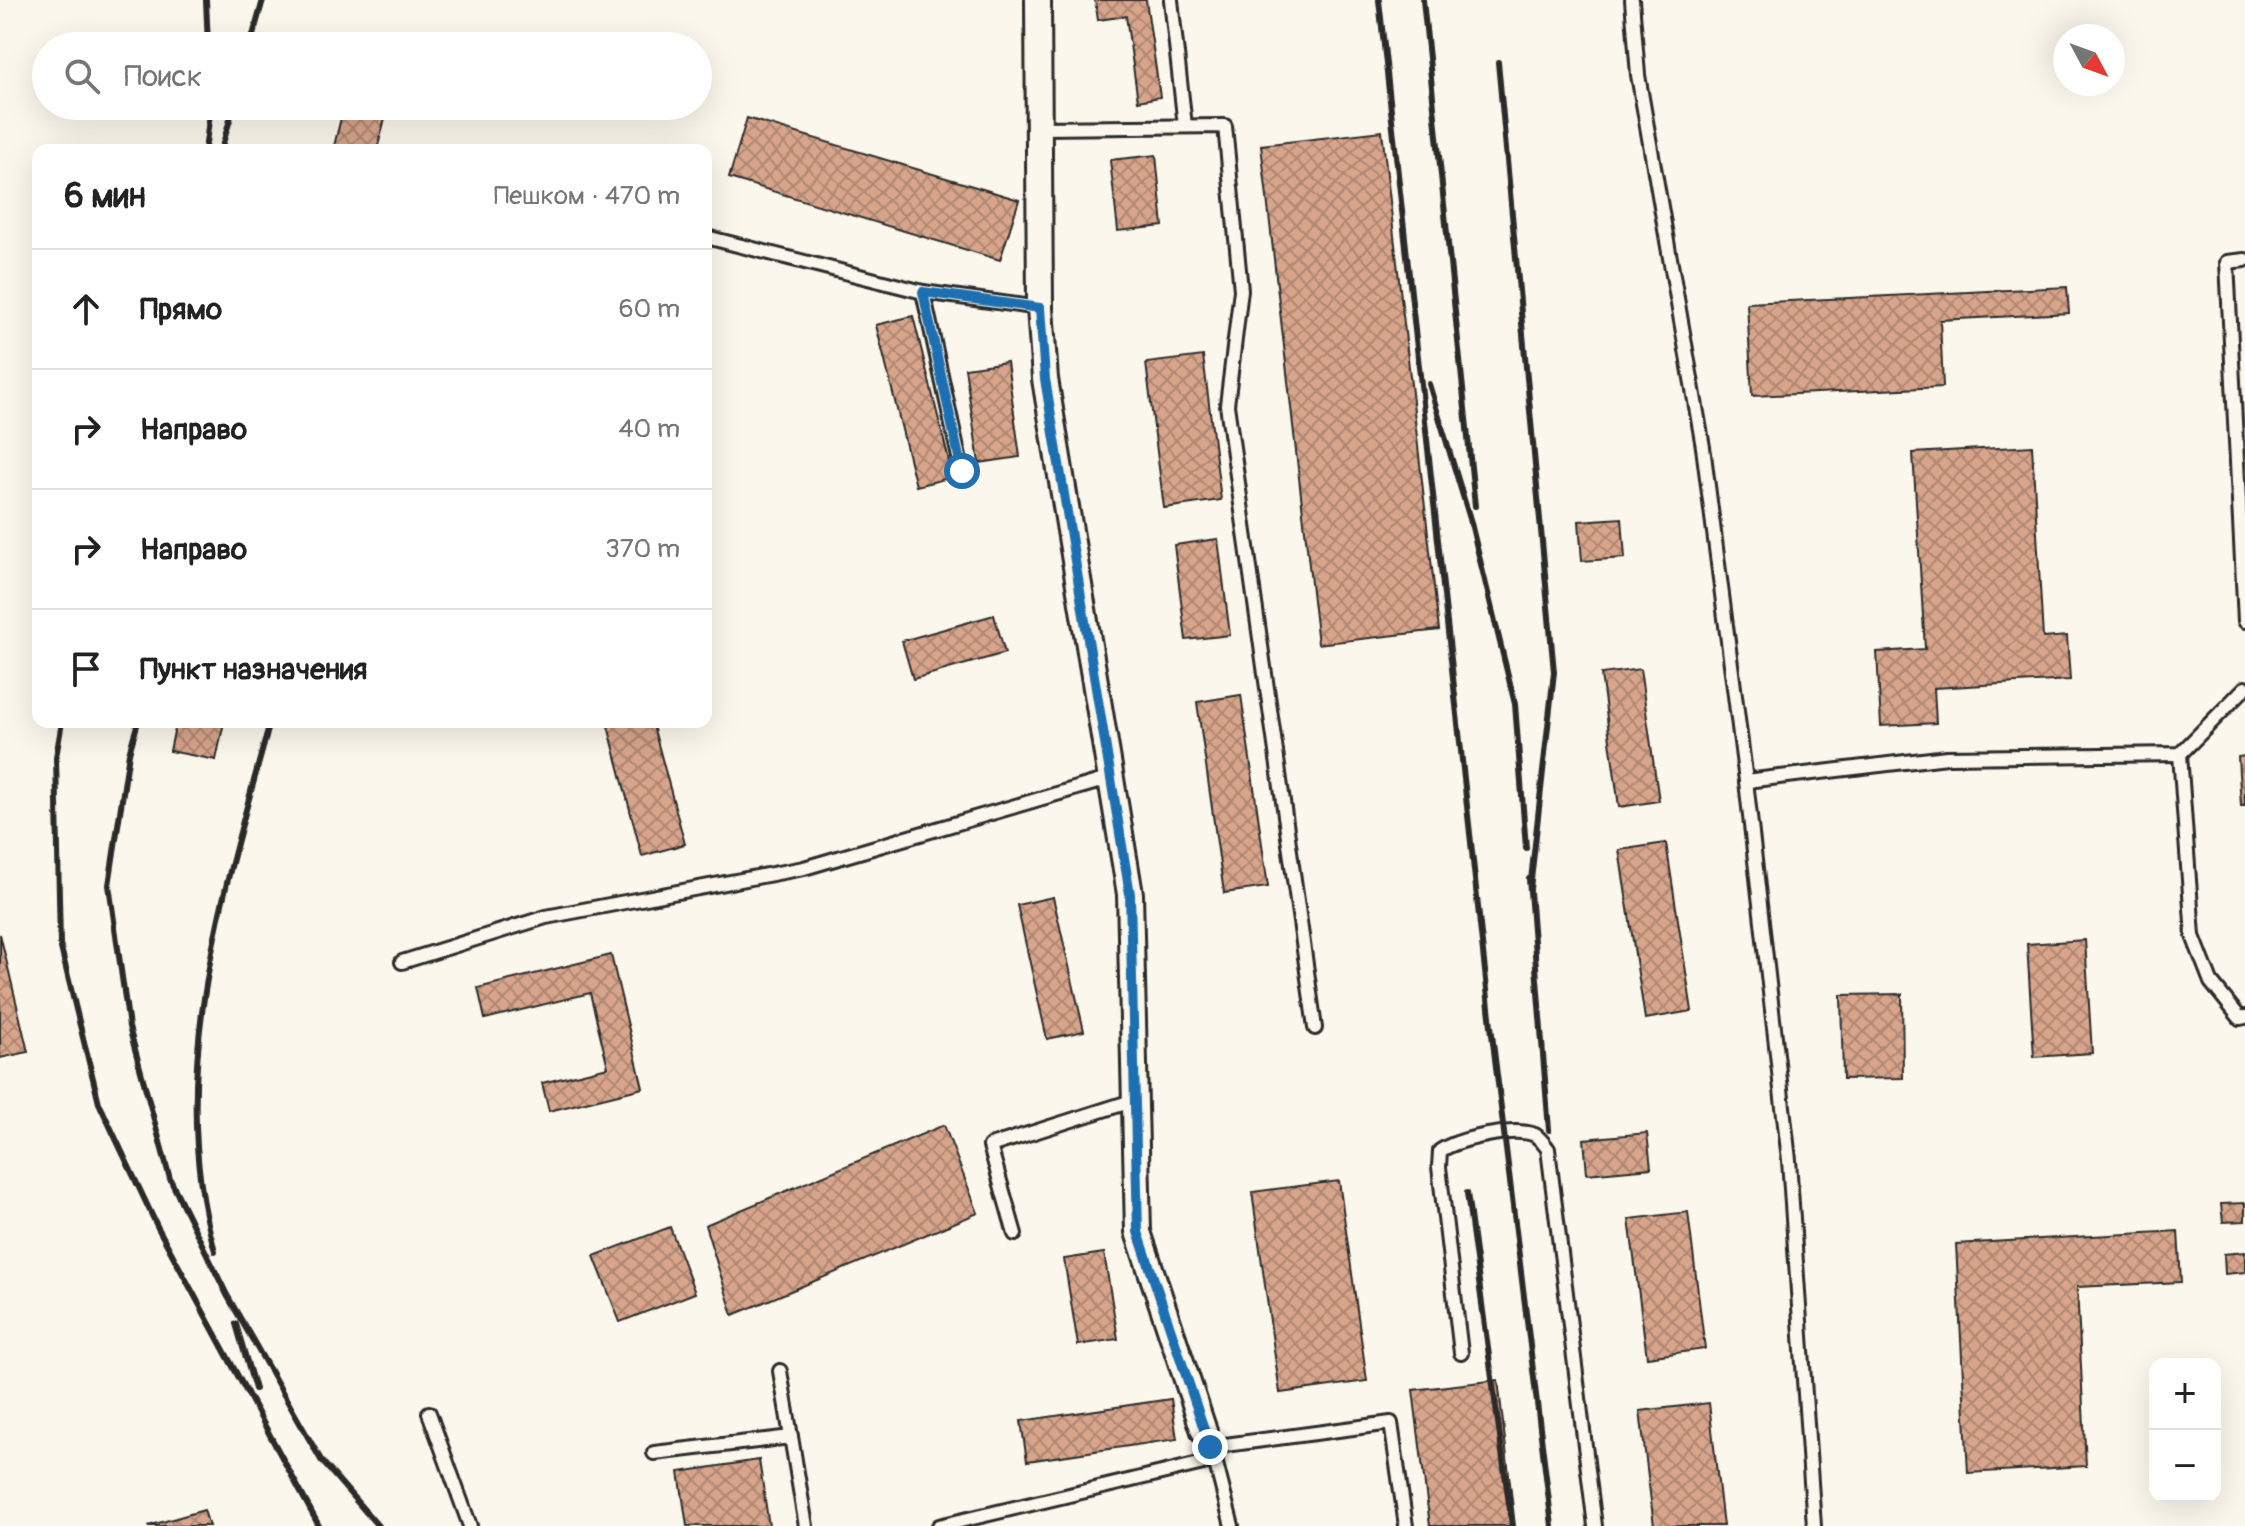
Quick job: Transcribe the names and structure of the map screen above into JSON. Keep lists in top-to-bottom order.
{
  "north": "bottom right",
  "page": {
    "search": "Поиск",
    "heading": ["6 мин", "Пешком · 470 m"],
    "list": [
      ["Прямо", "60 m"],
      ["Направо", "40 m"],
      ["Направо", "370 m"],
      "Пункт назначения"
    ],
    "map_buttons": ["+", "−"]
  }
}
